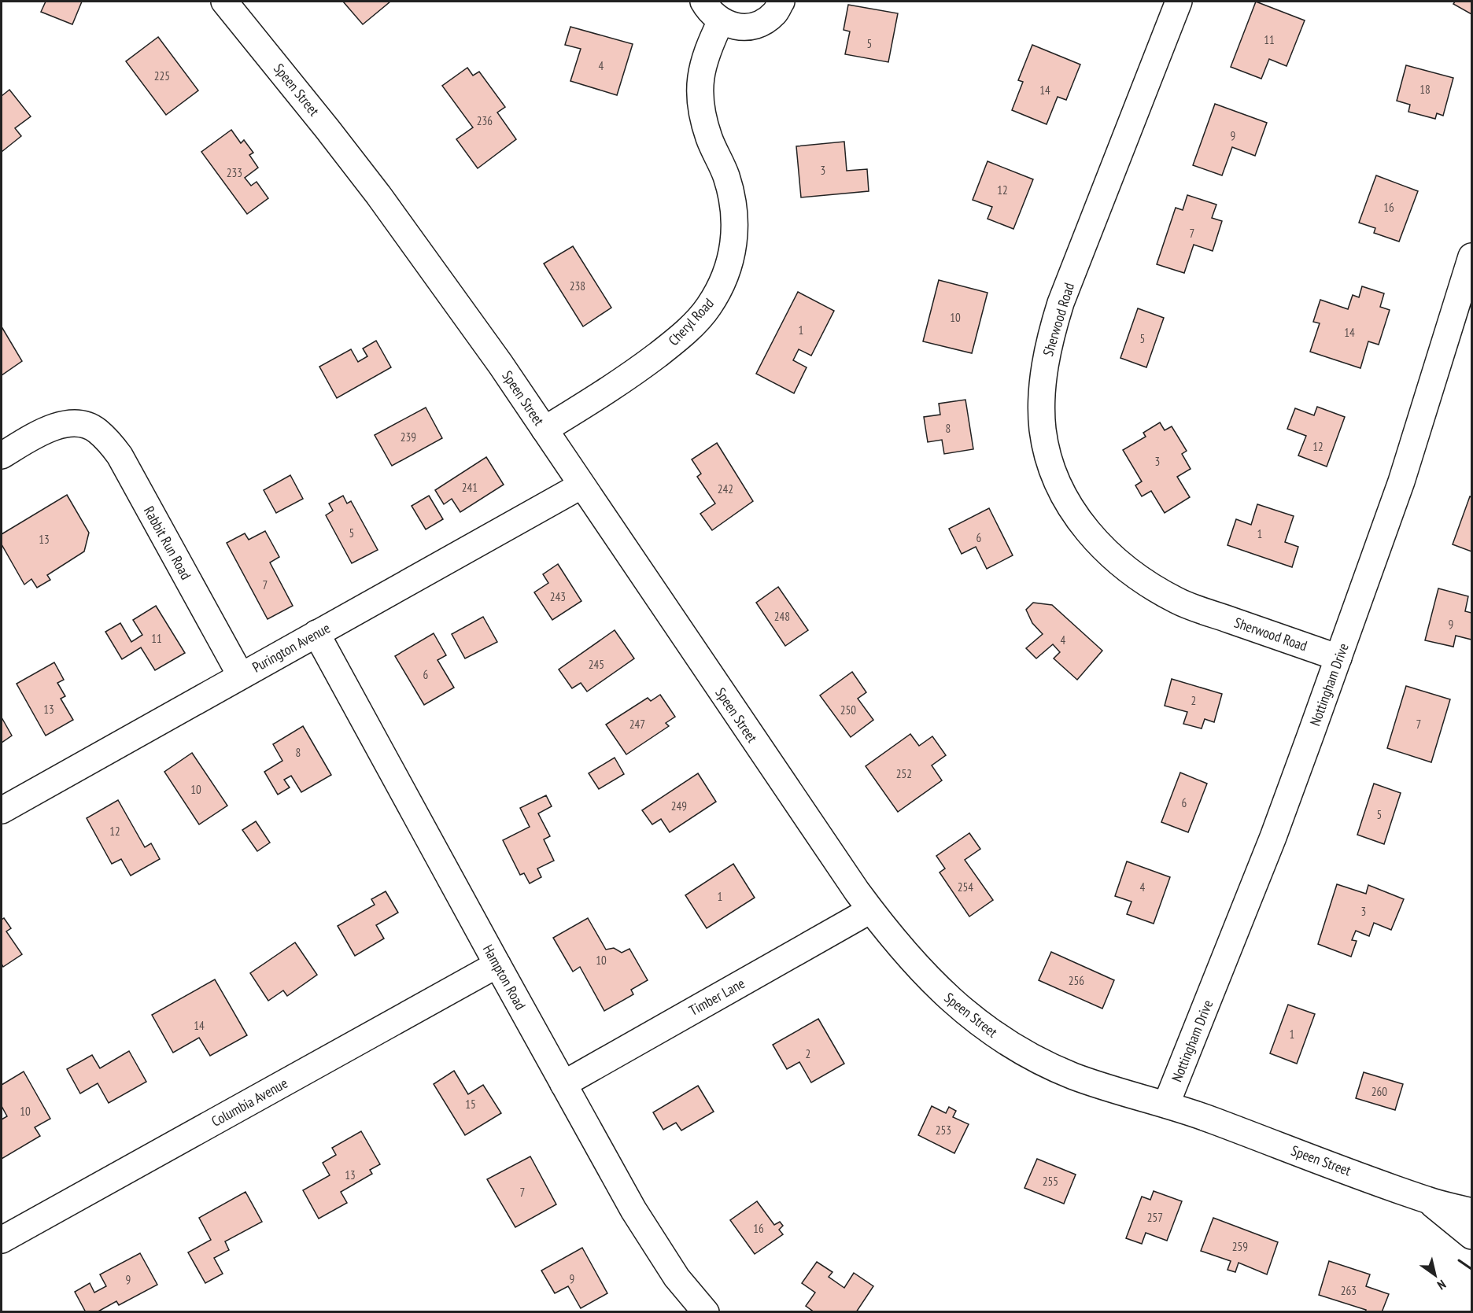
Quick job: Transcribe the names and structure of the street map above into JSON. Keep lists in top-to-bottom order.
{
  "streets": {
    "street": [
      "Speen Street",
      "Sherwood Road",
      "Cheryl Road",
      "Rabbit Run Road",
      "Purington Avenue",
      "Nottingham Drive",
      "Hampton Road",
      "Timber Lane",
      "Columbia Avenue"
    ]
  },
  "crossings": [
    ["Speen Street", "Cheryl Road"],
    ["Speen Street", "Purington Avenue"],
    ["Speen Street", "Nottingham Drive"],
    ["Speen Street", "Timber Lane"],
    ["Sherwood Road", "Nottingham Drive"],
    ["Rabbit Run Road", "Purington Avenue"],
    ["Purington Avenue", "Hampton Road"],
    ["Hampton Road", "Timber Lane"],
    ["Hampton Road", "Columbia Avenue"]
  ],
  "house_numbers": [
    "11",
    "5",
    "4",
    "225",
    "18",
    "14",
    "236",
    "9",
    "3",
    "233",
    "12",
    "16",
    "7",
    "238",
    "10",
    "1",
    "14",
    "5",
    "8",
    "239",
    "12",
    "3",
    "241",
    "242",
    "5",
    "1",
    "6",
    "13",
    "7",
    "243",
    "248",
    "9",
    "11",
    "4",
    "245",
    "6",
    "2",
    "13",
    "250",
    "247",
    "7",
    "8",
    "252",
    "10",
    "6",
    "249",
    "5",
    "12",
    "254",
    "4",
    "1",
    "3",
    "10",
    "256",
    "14",
    "1",
    "2",
    "260",
    "15",
    "10",
    "253",
    "13",
    "255",
    "7",
    "257",
    "16",
    "259",
    "9",
    "9",
    "263"
  ],
  "north": "bottom right"
}
